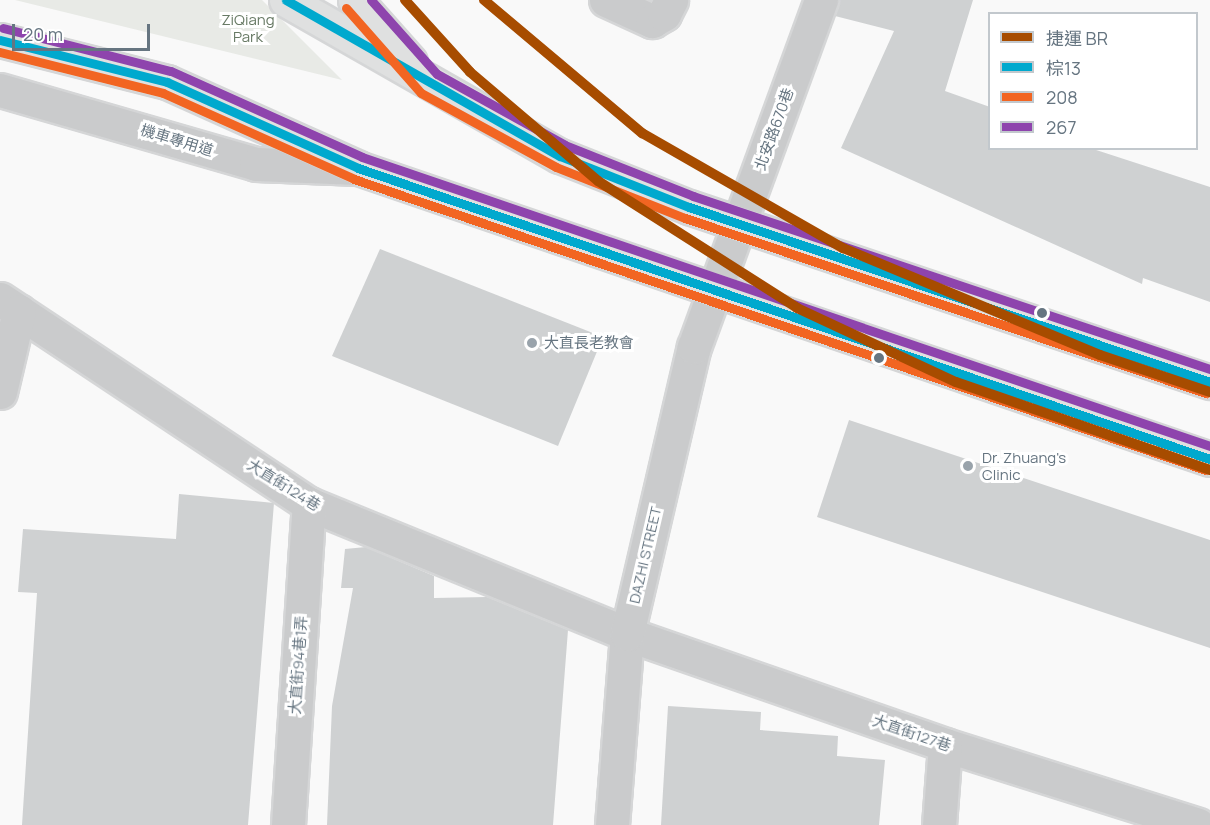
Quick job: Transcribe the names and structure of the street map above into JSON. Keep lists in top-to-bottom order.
{
  "streets": {
    "street": [
      "北安路670巷",
      "機車專用道",
      "大直街124巷",
      "DAZHI STREET",
      "大直街94巷1弄",
      "大直街127巷"
    ]
  },
  "crossings": [
    ["北安路670巷", "DAZHI STREET"],
    ["大直街124巷", "DAZHI STREET"],
    ["大直街124巷", "大直街94巷1弄"],
    ["大直街124巷", "大直街127巷"],
    ["DAZHI STREET", "大直街127巷"]
  ],
  "parks": ["ZiQiang Park"],
  "places": ["大直長老教會", "Dr. Zhuang's Clinic"],
  "lines": [
    "metro line BR",
    "transit line 棕13",
    "transit line 267",
    "transit line 208"
  ],
  "legend": [
    "捷運 BR",
    "棕13",
    "208",
    "267"
  ],
  "scale_bar": "20 m"
}
